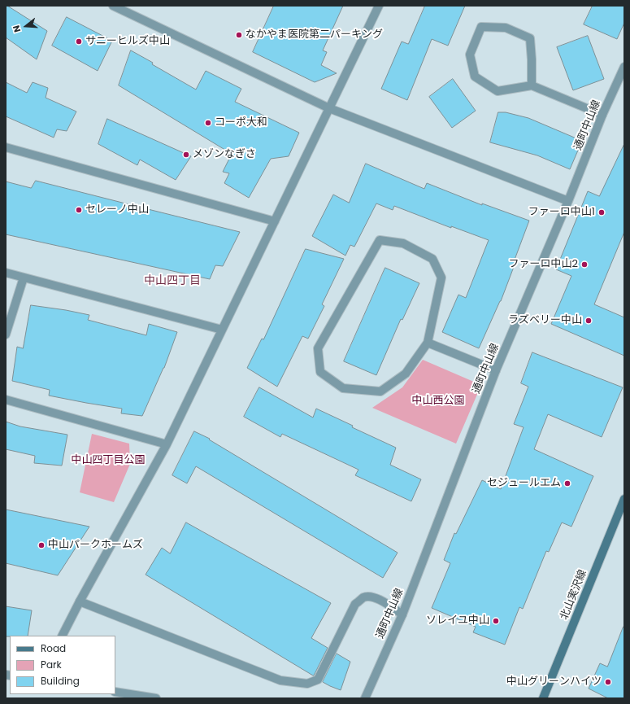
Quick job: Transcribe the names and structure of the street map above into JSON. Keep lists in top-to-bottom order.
{
  "streets": {
    "street": ["通町中山線", "北山実沢線"]
  },
  "districts": ["中山四丁目"],
  "parks": ["中山西公園", "中山四丁目公園"],
  "places": [
    "なかやま医院第二パーキング",
    "サニーヒルズ中山",
    "コーポ大和",
    "メゾンなぎさ",
    "セレーノ中山",
    "ファーロ中山1",
    "ファーロ中山2",
    "ラズベリー中山",
    "セジュールエム",
    "中山パークホームズ",
    "ソレイユ中山",
    "中山グリーンハイツ"
  ],
  "legend": ["Road", "Park", "Building"],
  "north": "left"
}
